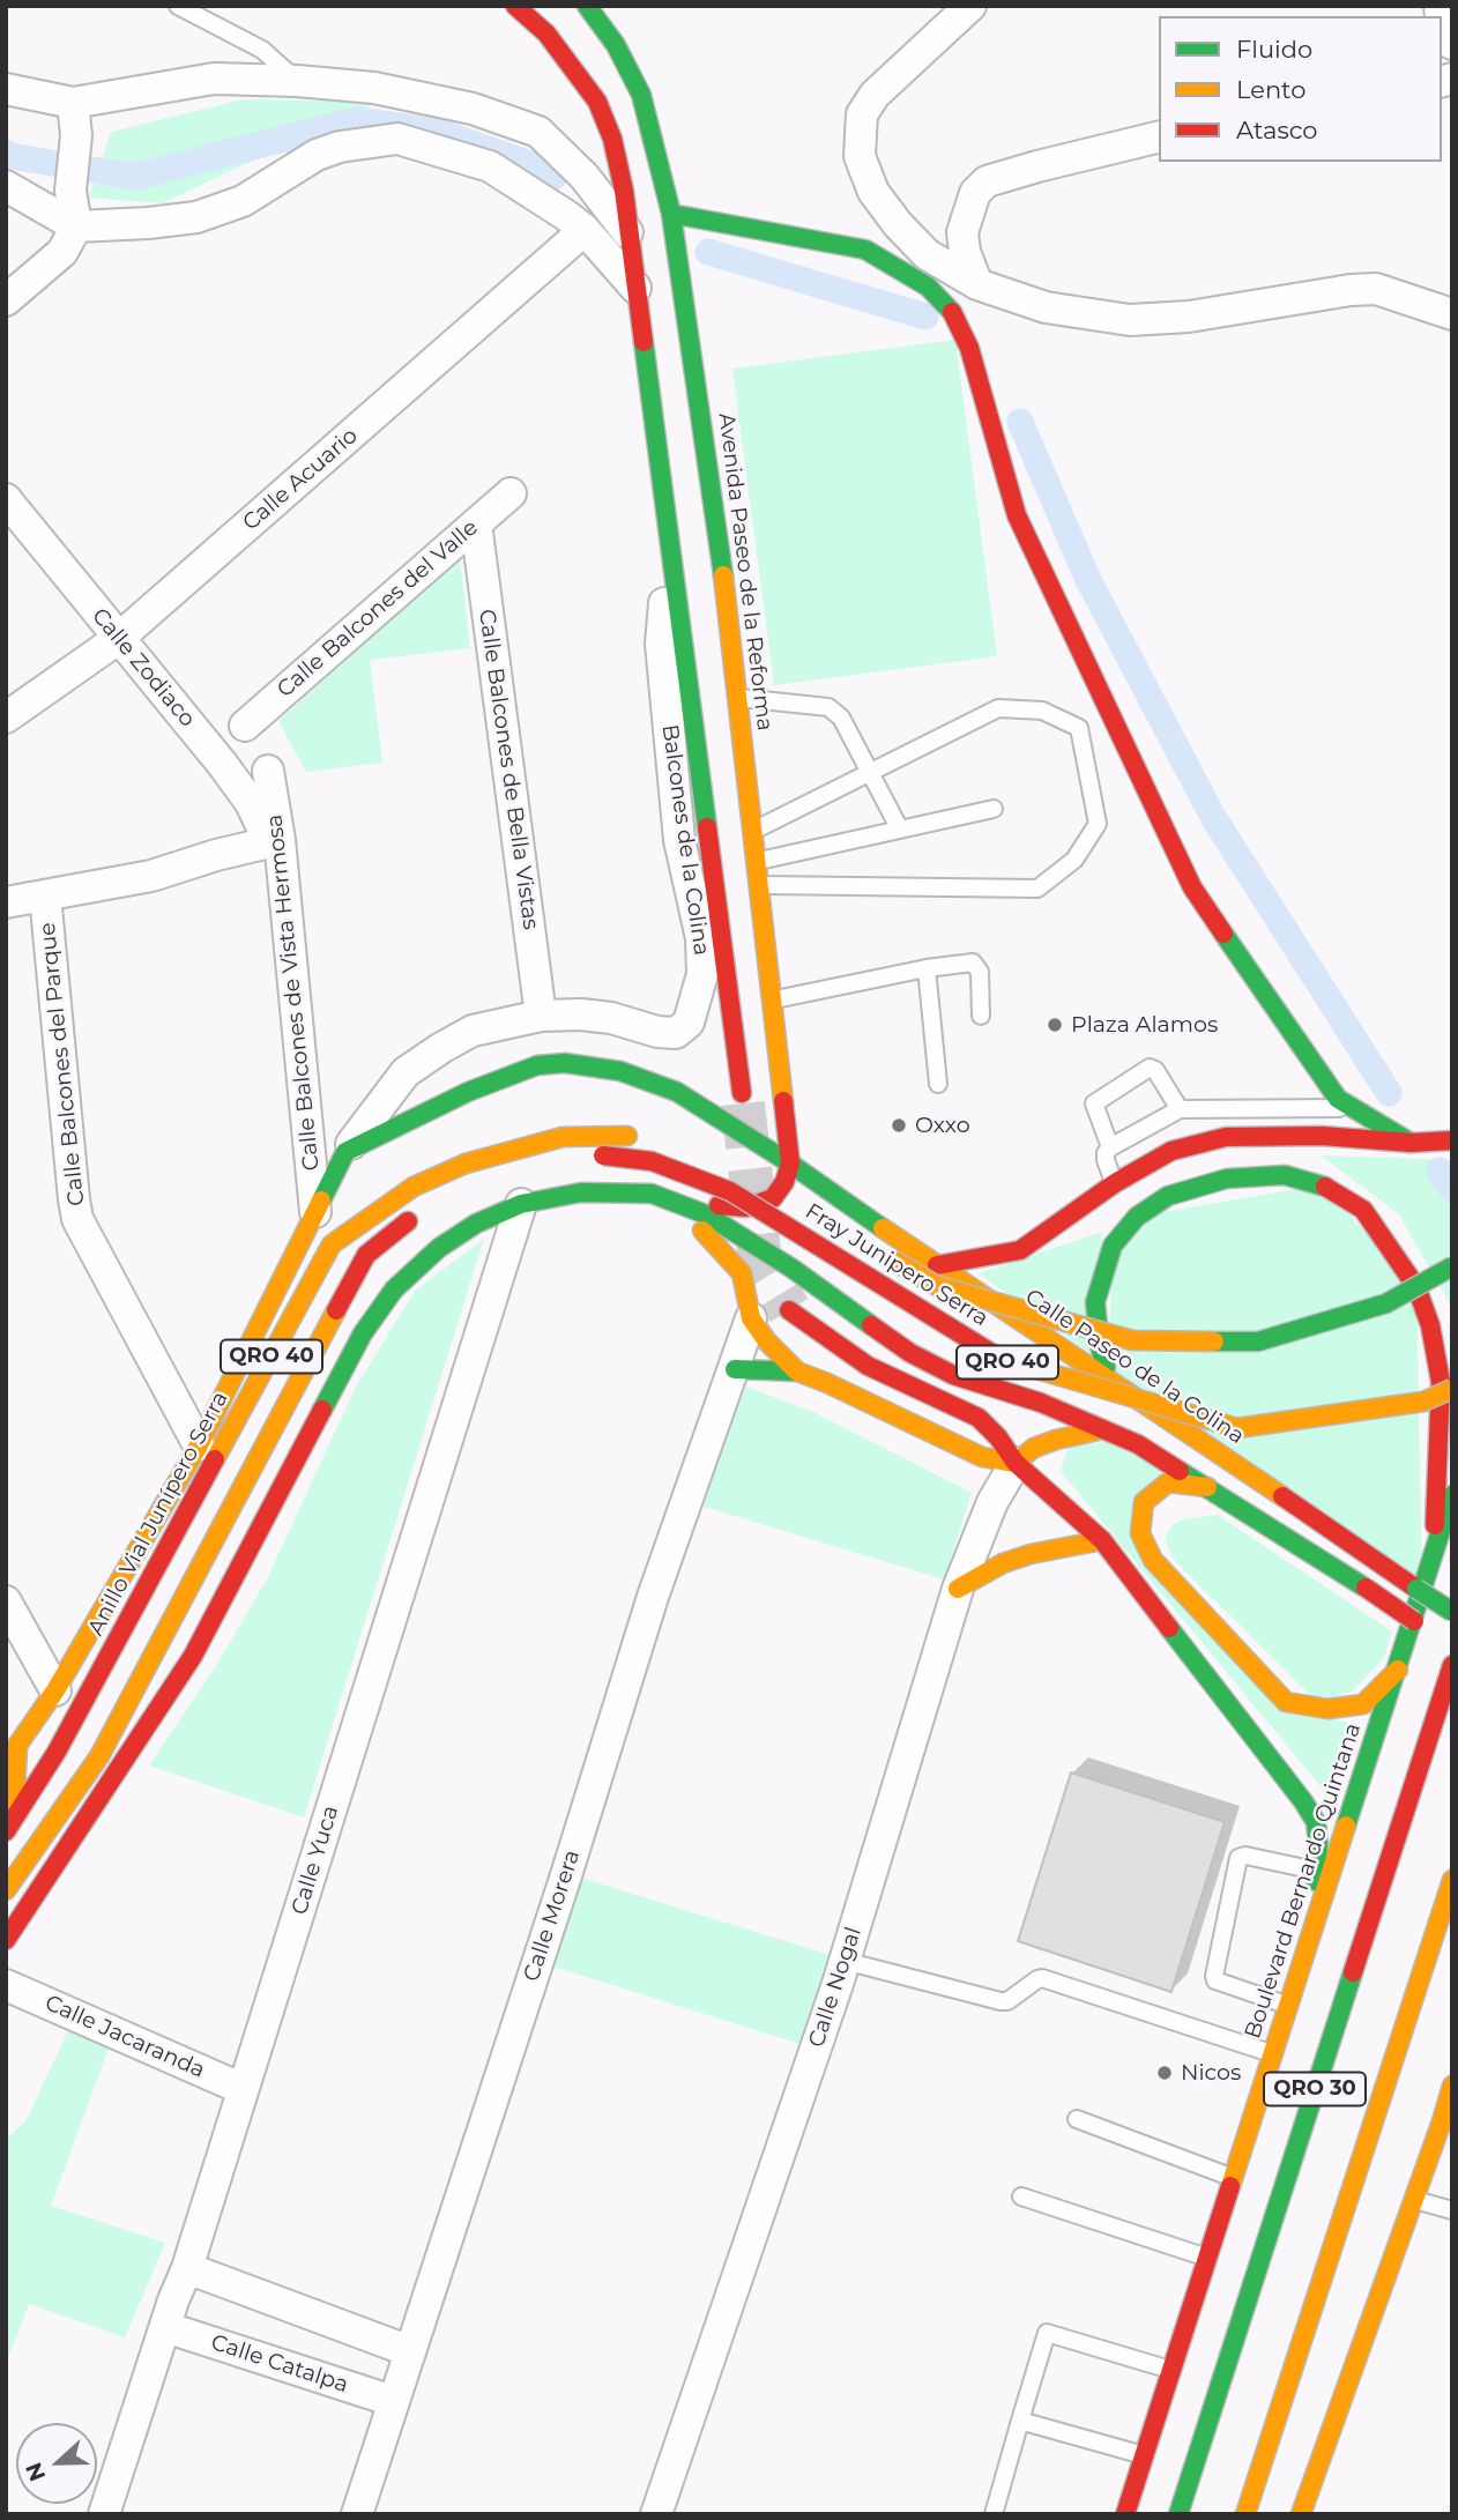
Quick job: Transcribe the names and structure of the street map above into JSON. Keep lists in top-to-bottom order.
{
  "streets": {
    "main road": [
      "Avenida Paseo de la Reforma",
      "Fray Junipero Serra",
      "QRO 40",
      "Calle Paseo de la Colina",
      "Anillo Vial Junípero Serra",
      "Boulevard Bernardo Quintana",
      "QRO 30"
    ],
    "street": [
      "Calle Acuario",
      "Calle Balcones del Valle",
      "Calle Zodiaco",
      "Calle Balcones de Bella Vistas",
      "Balcones de la Colina",
      "Calle Balcones de Vista Hermosa",
      "Calle Balcones del Parque",
      "Calle Yuca",
      "Calle Morera",
      "Calle Nogal",
      "Calle Jacaranda",
      "Calle Catalpa"
    ]
  },
  "crossings": [
    ["Calle Acuario", "Calle Zodiaco"],
    ["Avenida Paseo de la Reforma", "Calle Paseo de la Colina"],
    ["Calle Balcones del Valle", "Calle Balcones de Bella Vistas"],
    ["Calle Zodiaco", "Calle Balcones de Vista Hermosa"],
    ["Calle Balcones de Bella Vistas", "Balcones de la Colina"],
    ["Fray Junipero Serra", "Calle Paseo de la Colina"],
    ["Calle Yuca", "Calle Jacaranda"],
    ["Calle Yuca", "Calle Catalpa"],
    ["Calle Morera", "Calle Catalpa"]
  ],
  "places": ["Plaza Alamos", "Oxxo", "Nicos"],
  "legend": ["Fluido", "Lento", "Atasco"],
  "north": "left"
}
